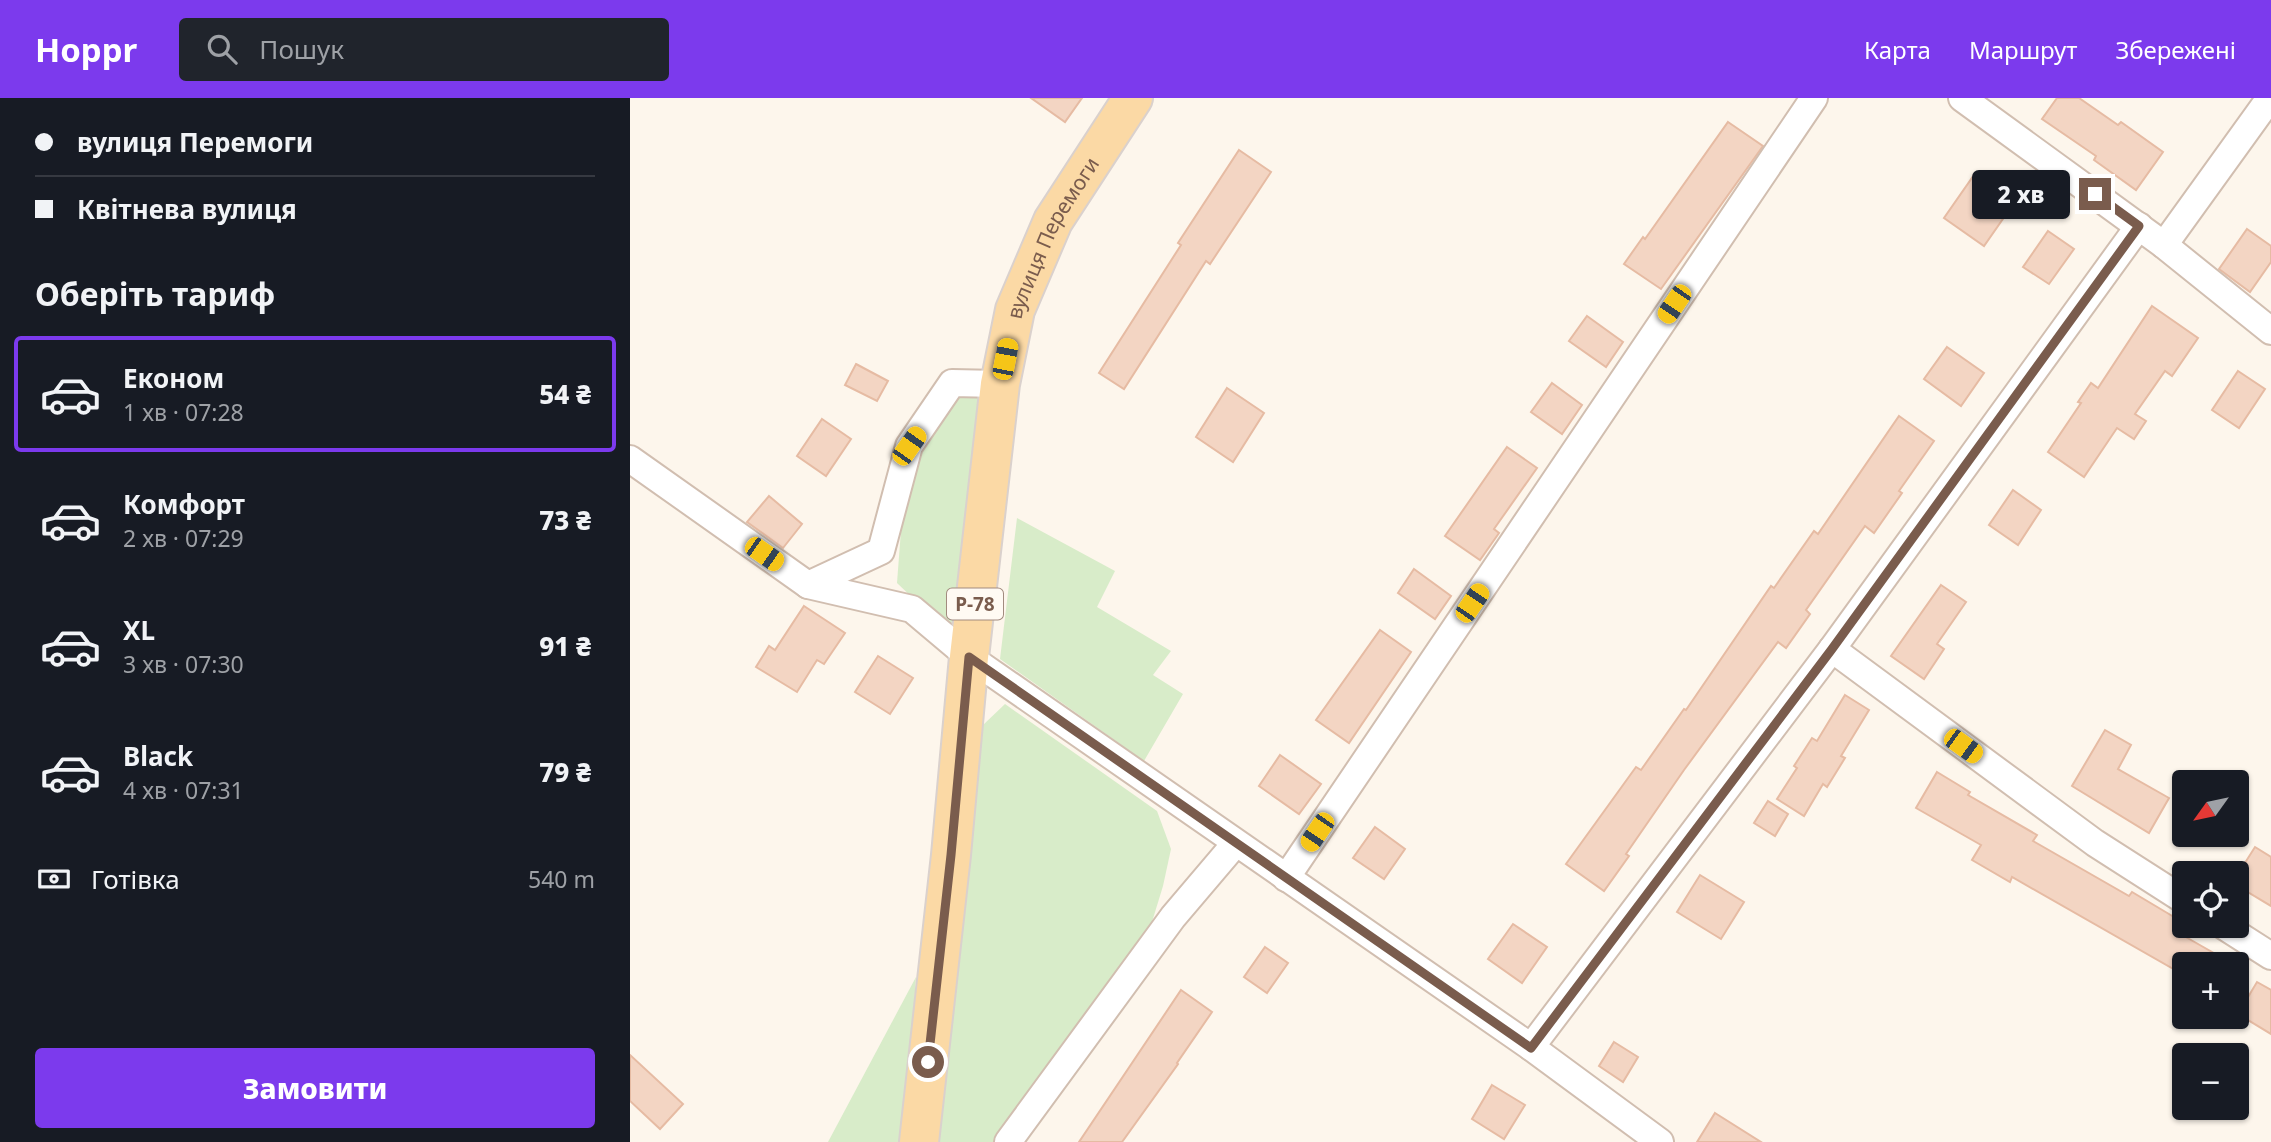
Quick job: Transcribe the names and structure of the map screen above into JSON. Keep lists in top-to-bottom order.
{
  "streets": {
    "main road": ["вулиця Перемоги", "Р-78"]
  },
  "north": "bottom left",
  "page": {
    "header": "Hoppr",
    "search": "Пошук",
    "nav": ["Карта", "Маршрут", "Збережені"],
    "banner": ["вулиця Перемоги", "Квітнева вулиця"],
    "bubble": "2 хв",
    "heading": "Оберіть тариф",
    "list": [
      {
        "name": "Економ",
        "note": "1 хв · 07:28",
        "value": "54 ₴"
      },
      {
        "name": "Комфорт",
        "note": "2 хв · 07:29",
        "value": "73 ₴"
      },
      {
        "name": "XL",
        "note": "3 хв · 07:30",
        "value": "91 ₴"
      },
      {
        "name": "Black",
        "note": "4 хв · 07:31",
        "value": "79 ₴"
      }
    ],
    "map_buttons": ["+", "−"],
    "pay": ["Готівка", "540 m"],
    "buttons": "Замовити"
  }
}
